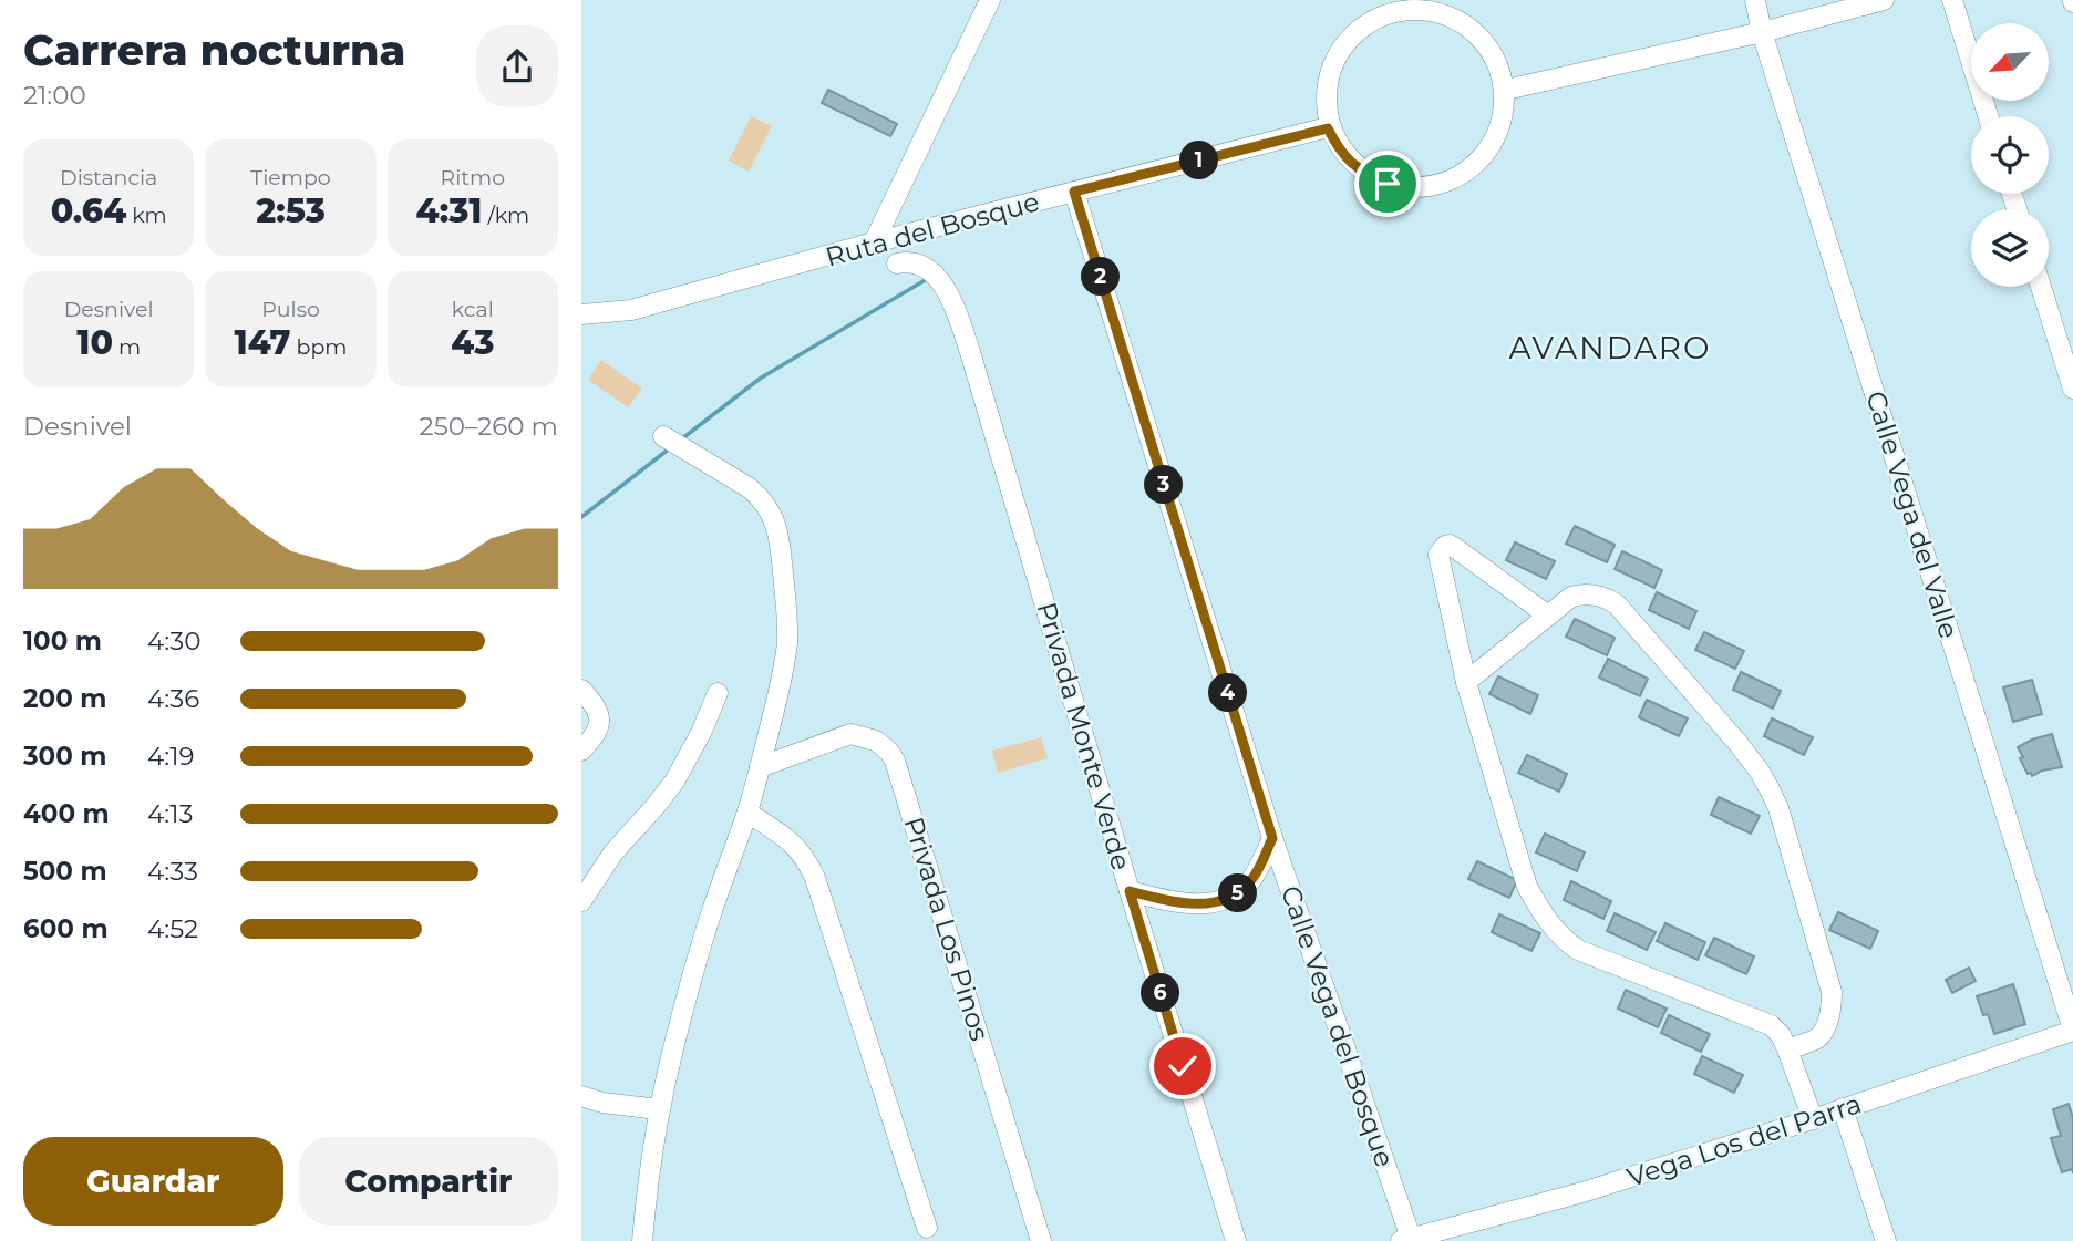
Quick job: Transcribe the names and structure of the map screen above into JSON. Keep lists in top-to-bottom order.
{
  "streets": {
    "street": [
      "Ruta del Bosque",
      "Calle Vega del Valle",
      "Privada Monte Verde",
      "Privada Los Pinos",
      "Calle Vega del Bosque",
      "Vega Los del Parra"
    ]
  },
  "crossings": [
    ["Ruta del Bosque", "Calle Vega del Bosque"],
    ["Calle Vega del Valle", "Vega Los del Parra"],
    ["Calle Vega del Bosque", "Vega Los del Parra"]
  ],
  "districts": ["AVANDARO"],
  "north": "bottom left",
  "page": {
    "heading": ["Carrera nocturna", "21:00"],
    "stats": [
      ["Distancia", "0.64 km"],
      ["Tiempo", "2:53"],
      ["Ritmo", "4:31 /km"],
      ["Desnivel", "10 m"],
      ["Pulso", "147 bpm"],
      ["kcal", "43"]
    ],
    "pins": [
      "1",
      "2",
      "3",
      "4",
      "5",
      "6"
    ],
    "chart": ["Desnivel", "250–260 m"],
    "list": [
      {
        "name": "100 m",
        "note": "4:30"
      },
      {
        "name": "200 m",
        "note": "4:36"
      },
      {
        "name": "300 m",
        "note": "4:19"
      },
      {
        "name": "400 m",
        "note": "4:13"
      },
      {
        "name": "500 m",
        "note": "4:33"
      },
      {
        "name": "600 m",
        "note": "4:52"
      }
    ],
    "buttons": ["Guardar", "Compartir"]
  }
}
